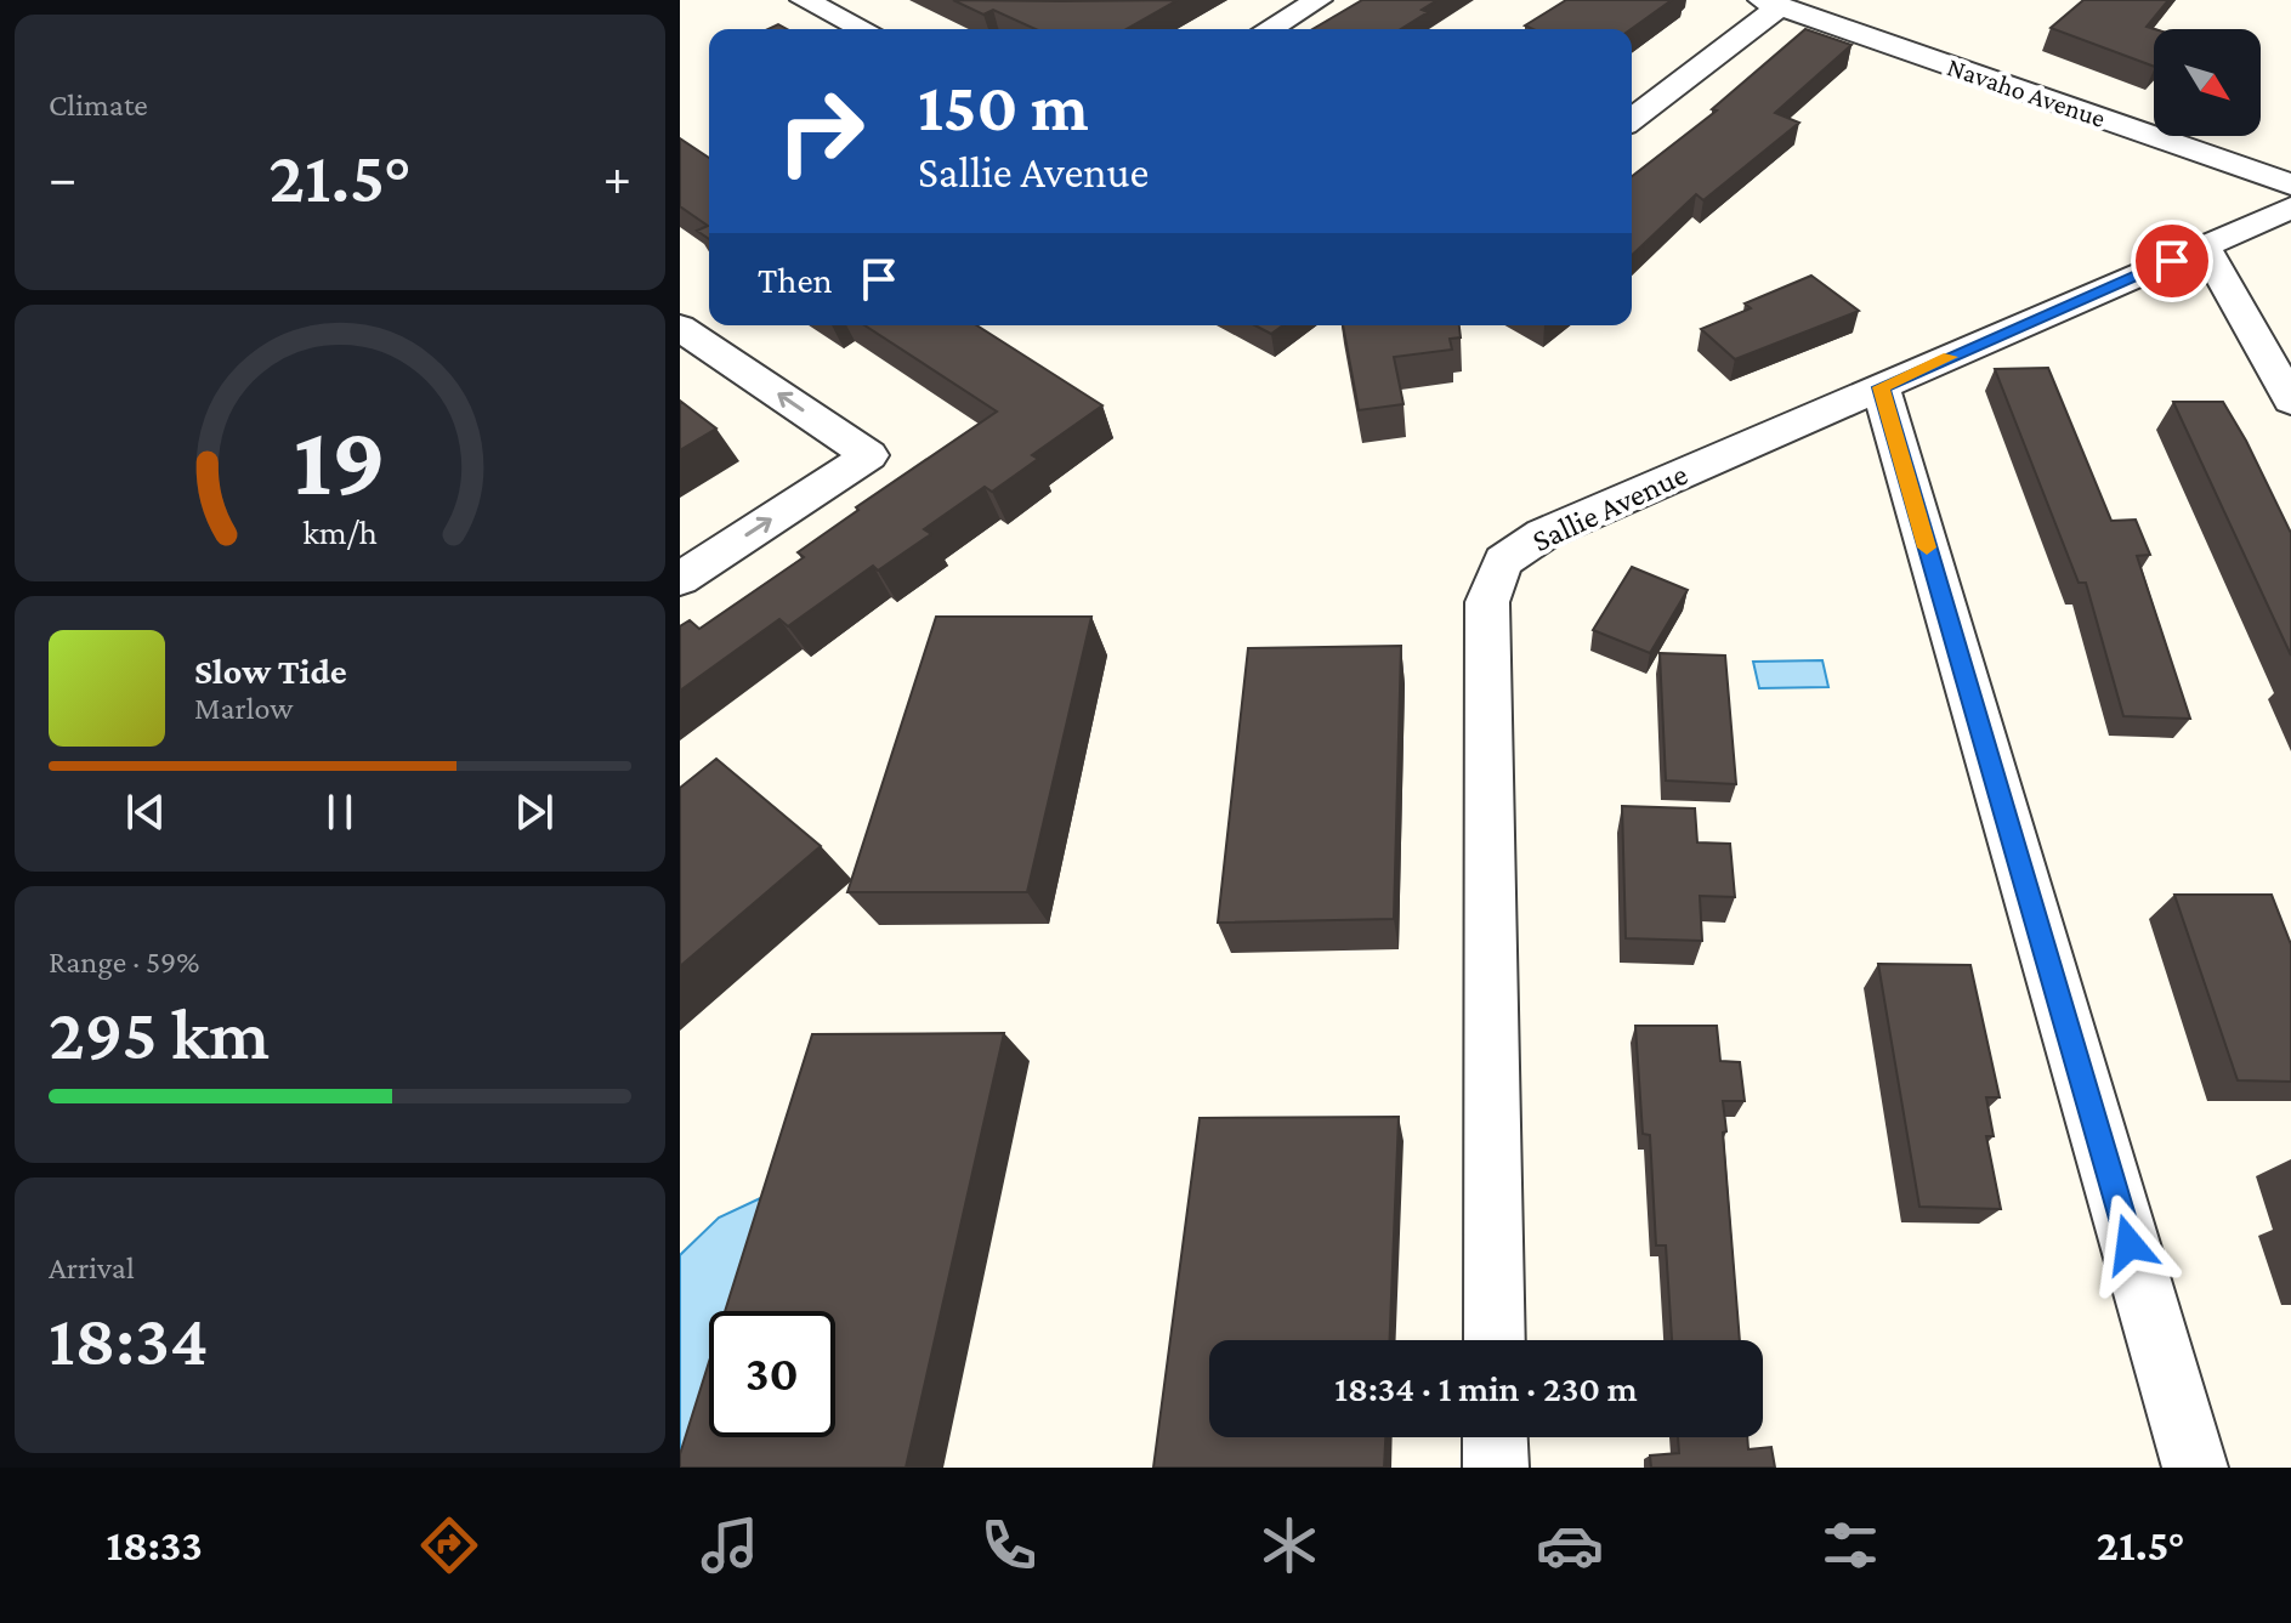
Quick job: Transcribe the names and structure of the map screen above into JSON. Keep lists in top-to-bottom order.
{
  "streets": {
    "street": ["Navaho Avenue", "Sallie Avenue"]
  },
  "north": "bottom right",
  "page": {
    "tile": [
      "Climate",
      ["Range · 59%", "295 km"],
      ["Arrival", "18:34"]
    ],
    "turn": ["150 m", "Sallie Avenue"],
    "heat": ["−", "21.5°", "+"],
    "then": "Then",
    "song": ["Slow Tide", "Marlow"],
    "limit": "30",
    "trip": "18:34 · 1 min · 230 m",
    "tabs": ["18:33", "21.5°"],
    "gauge": ["19", "km/h"]
  }
}
